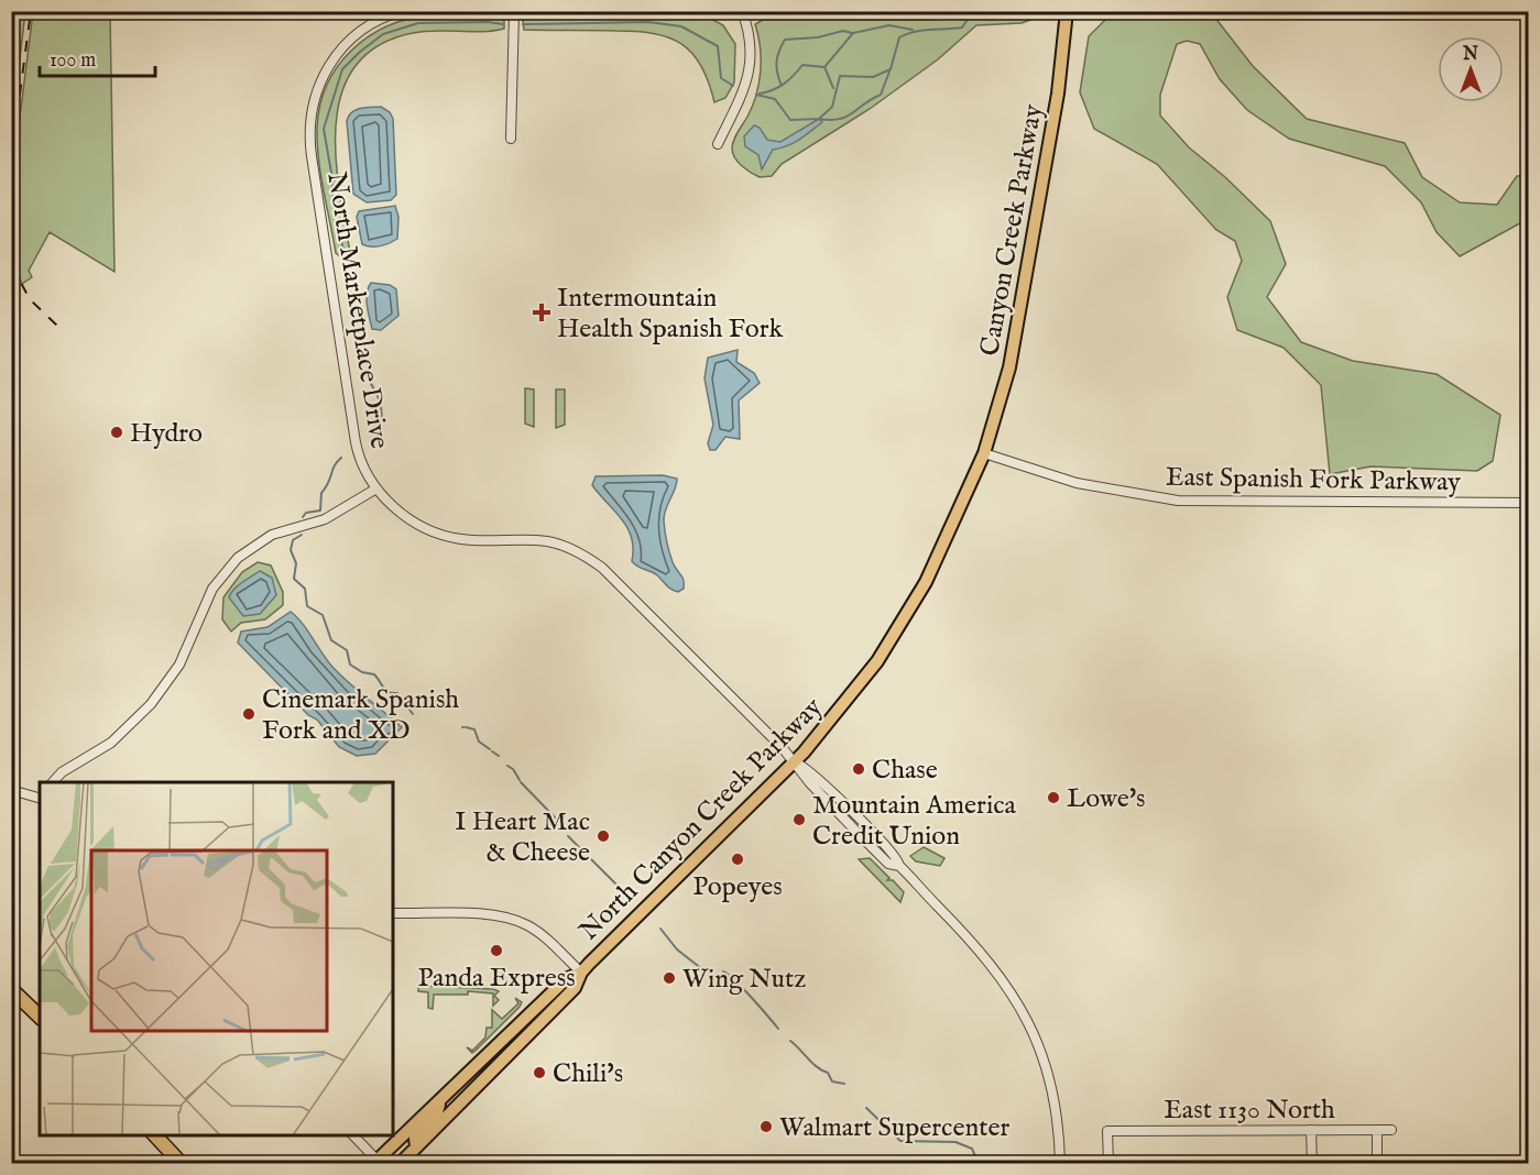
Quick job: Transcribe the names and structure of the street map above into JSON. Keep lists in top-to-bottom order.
{
  "streets": {
    "main road": ["Canyon Creek Parkway", "North Canyon Creek Parkway"],
    "street": ["North Marketplace Drive", "East Spanish Fork Parkway", "East 1130 North"]
  },
  "crossings": [
    ["Canyon Creek Parkway", "East Spanish Fork Parkway"],
    ["Canyon Creek Parkway", "North Canyon Creek Parkway"],
    ["North Marketplace Drive", "North Canyon Creek Parkway"],
    ["East Spanish Fork Parkway", "North Canyon Creek Parkway"]
  ],
  "places": {
    "health": ["Intermountain Health Spanish Fork"],
    "other": [
      "Hydro",
      "Cinemark Spanish Fork and XD",
      "Chase",
      "Lowe's",
      "Mountain America Credit Union",
      "I Heart Mac & Cheese",
      "Popeyes",
      "Panda Express",
      "Wing Nutz",
      "Chili's",
      "Walmart Supercenter"
    ]
  },
  "scale_bar": "100 m",
  "north": "top"
}
